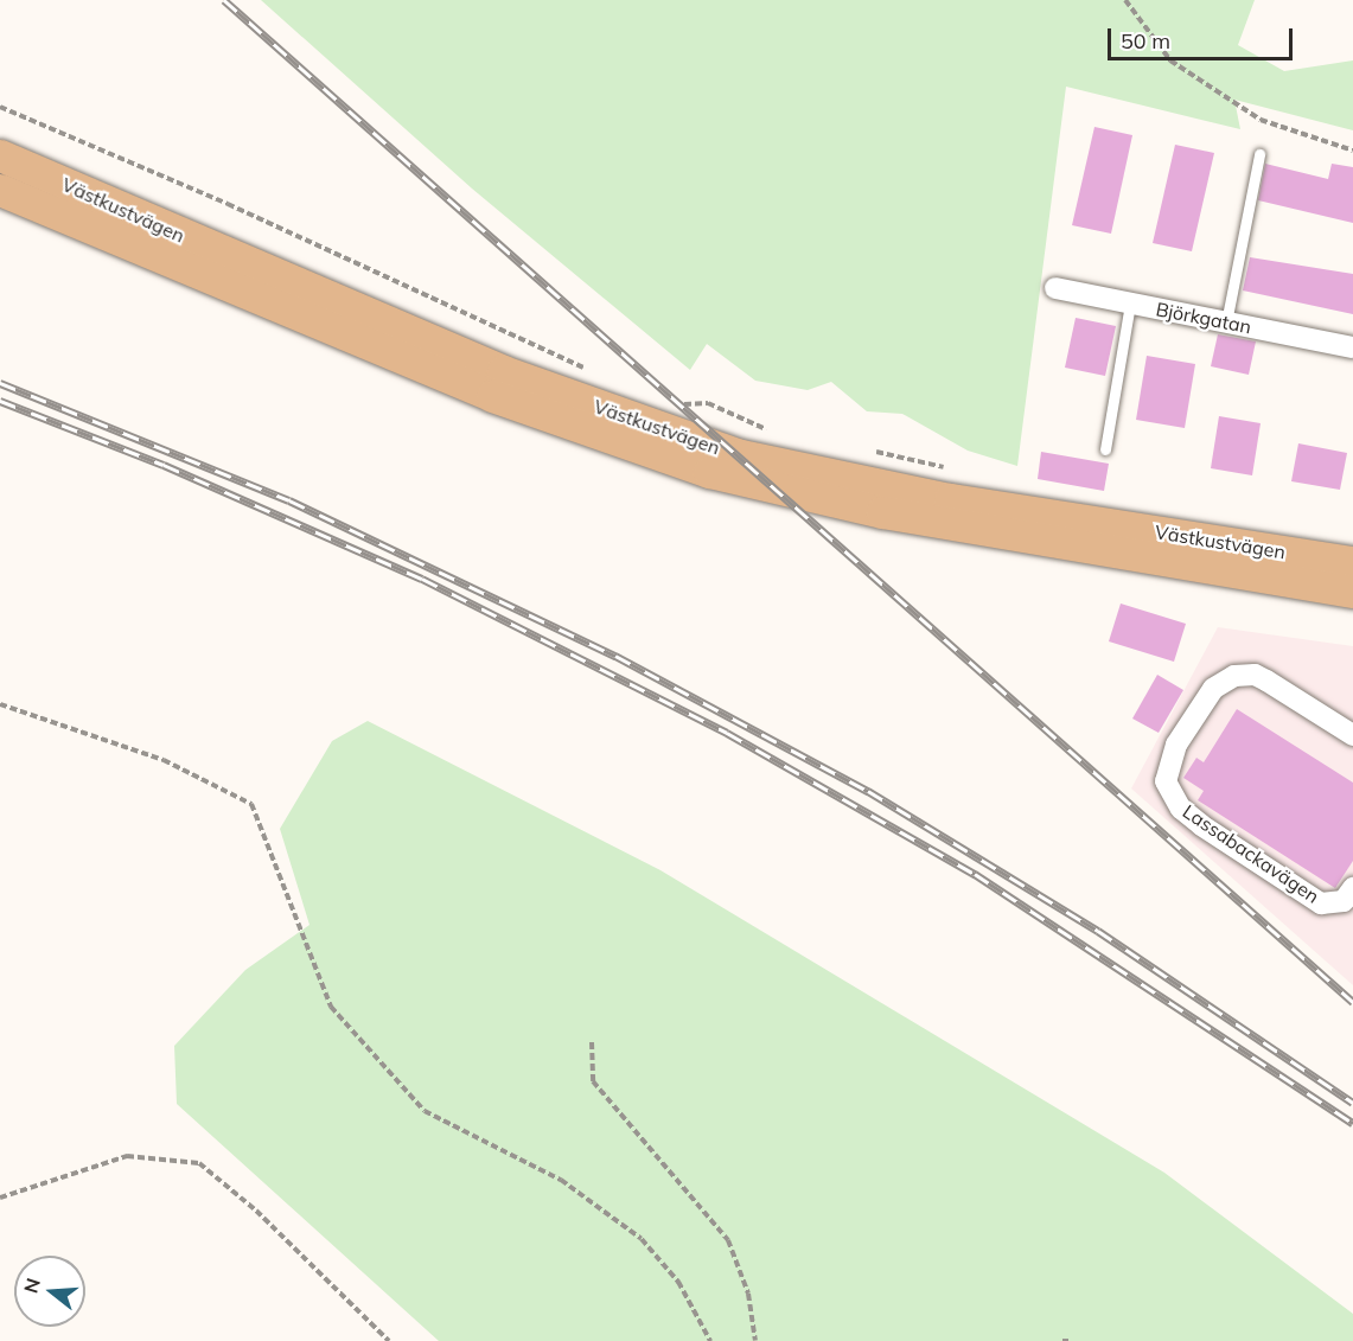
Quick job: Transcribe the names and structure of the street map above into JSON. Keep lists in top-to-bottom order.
{
  "streets": {
    "main road": ["Västkustvägen"],
    "street": ["Björkgatan", "Lassabackavägen"]
  },
  "scale_bar": "50 m",
  "north": "left"
}
